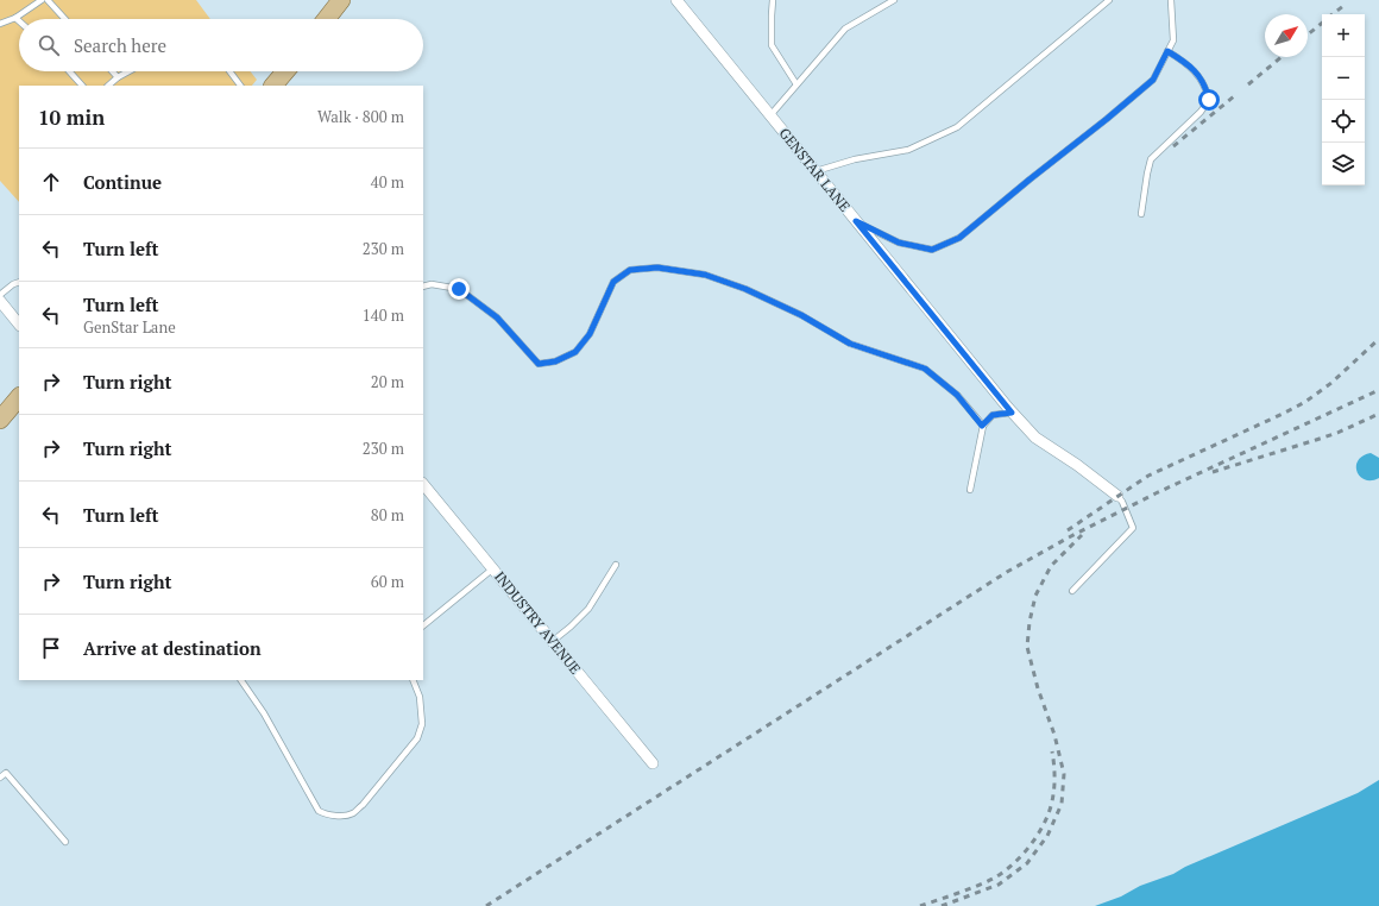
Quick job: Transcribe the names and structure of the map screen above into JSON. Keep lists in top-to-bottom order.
{
  "streets": {
    "street": ["GENSTAR LANE", "INDUSTRY AVENUE"]
  },
  "north": "top right",
  "page": {
    "map_buttons": ["+", "−"],
    "search": "Search here",
    "heading": ["10 min", "Walk · 800 m"],
    "list": [
      ["Continue", "40 m"],
      ["Turn left", "230 m"],
      ["Turn left", "GenStar Lane", "140 m"],
      ["Turn right", "20 m"],
      ["Turn right", "230 m"],
      ["Turn left", "80 m"],
      ["Turn right", "60 m"],
      "Arrive at destination"
    ]
  }
}
